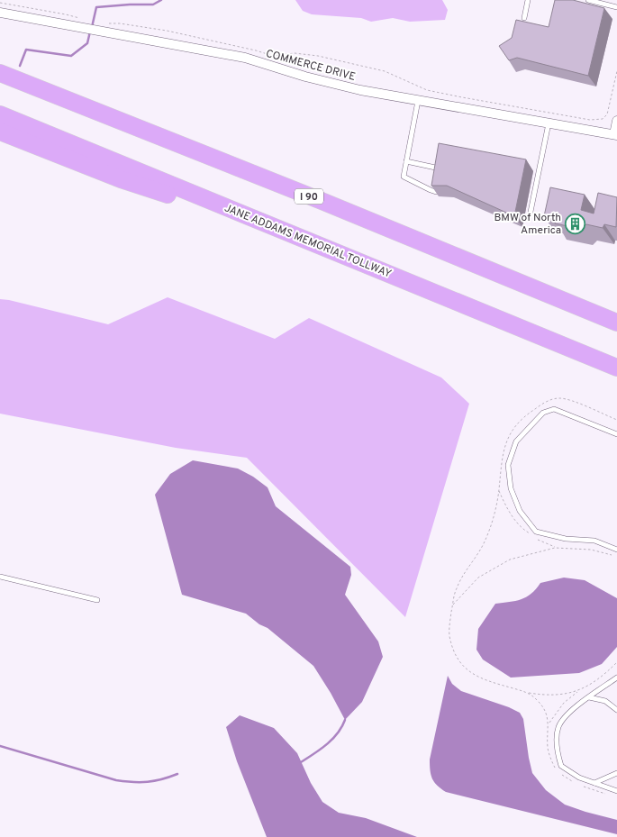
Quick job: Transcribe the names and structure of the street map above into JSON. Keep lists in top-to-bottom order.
{
  "streets": {
    "highway": ["I 90", "JANE ADDAMS MEMORIAL TOLLWAY"],
    "street": ["COMMERCE DRIVE"]
  },
  "places": {
    "building": ["BMW of North America"]
  }
}
